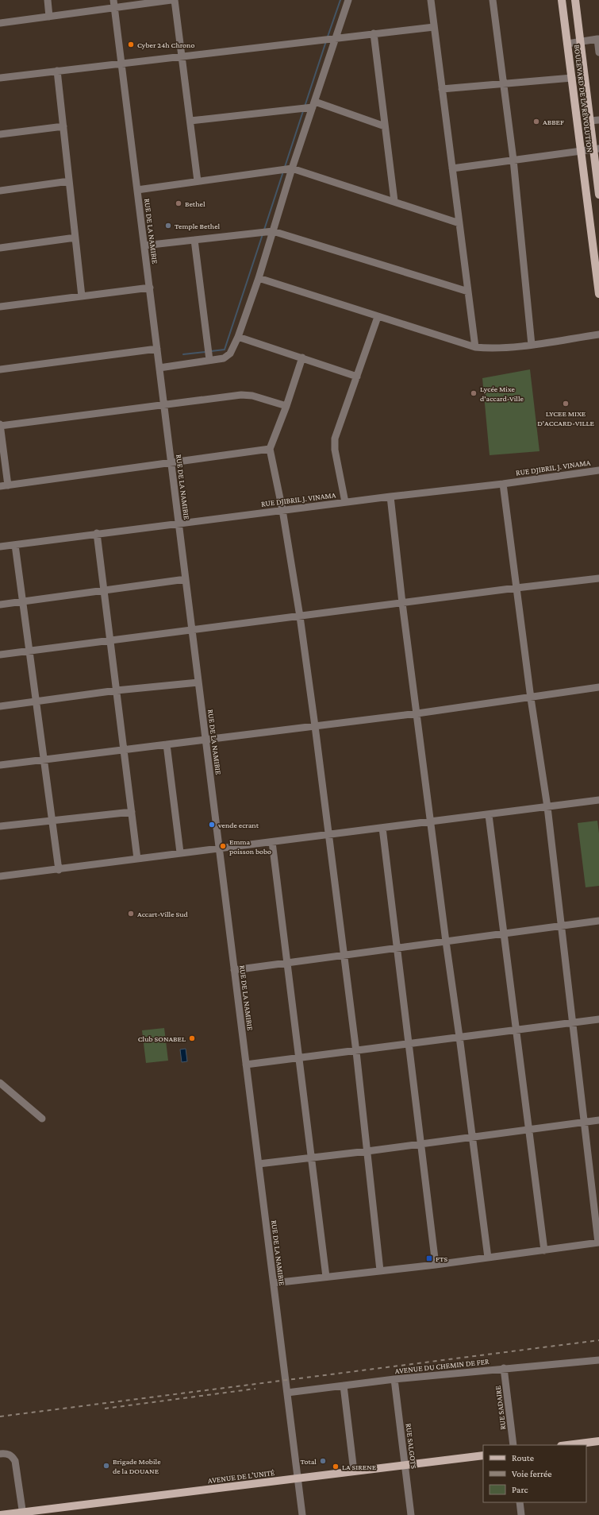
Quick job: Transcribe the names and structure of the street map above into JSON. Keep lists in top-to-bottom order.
{
  "streets": {
    "main road": ["BOULEVARD DE LA RÉVOLUTION", "AVENUE DE L'UNITÉ"],
    "street": [
      "RUE DE LA NAMIBIE",
      "RUE DJIBRIL J. VINAMA",
      "AVENUE DU CHEMIN DE FER",
      "RUE SADAIRE",
      "RUE SALGOTS"
    ]
  },
  "crossings": [
    ["RUE DE LA NAMIBIE", "RUE DJIBRIL J. VINAMA"],
    ["RUE DE LA NAMIBIE", "AVENUE DU CHEMIN DE FER"],
    ["RUE DE LA NAMIBIE", "AVENUE DE L'UNITÉ"],
    ["AVENUE DU CHEMIN DE FER", "RUE SADAIRE"],
    ["AVENUE DU CHEMIN DE FER", "RUE SALGOTS"],
    ["RUE SALGOTS", "AVENUE DE L'UNITÉ"]
  ],
  "places": {
    "other": [
      "Cyber 24h Chrono",
      "ABBEF",
      "Bethel",
      "Temple Bethel",
      "Lycée Mixe d'accard-Ville",
      "LYCEE MIXE D'ACCARD-VILLE",
      "vende ecrant",
      "Emma poisson bobo",
      "Accart-Ville Sud",
      "Club SONABEL",
      "Total",
      "Brigade Mobile de la DOUANE",
      "LA SIRENE"
    ],
    "transit": ["FTS"]
  },
  "legend": ["Route", "Voie ferrée", "Parc"]
}
